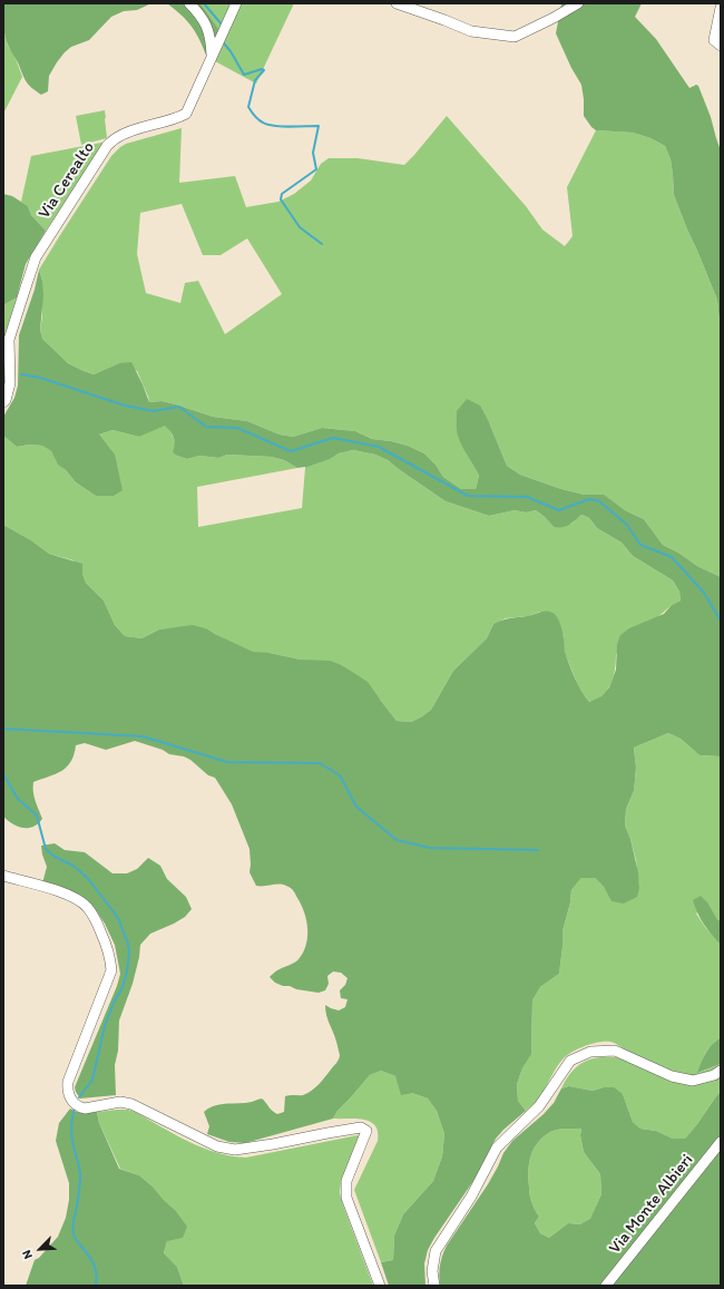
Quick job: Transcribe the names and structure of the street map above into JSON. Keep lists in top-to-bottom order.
{
  "streets": {
    "street": ["Via Cerealto", "Via Monte Albieri"]
  },
  "north": "bottom left"
}
